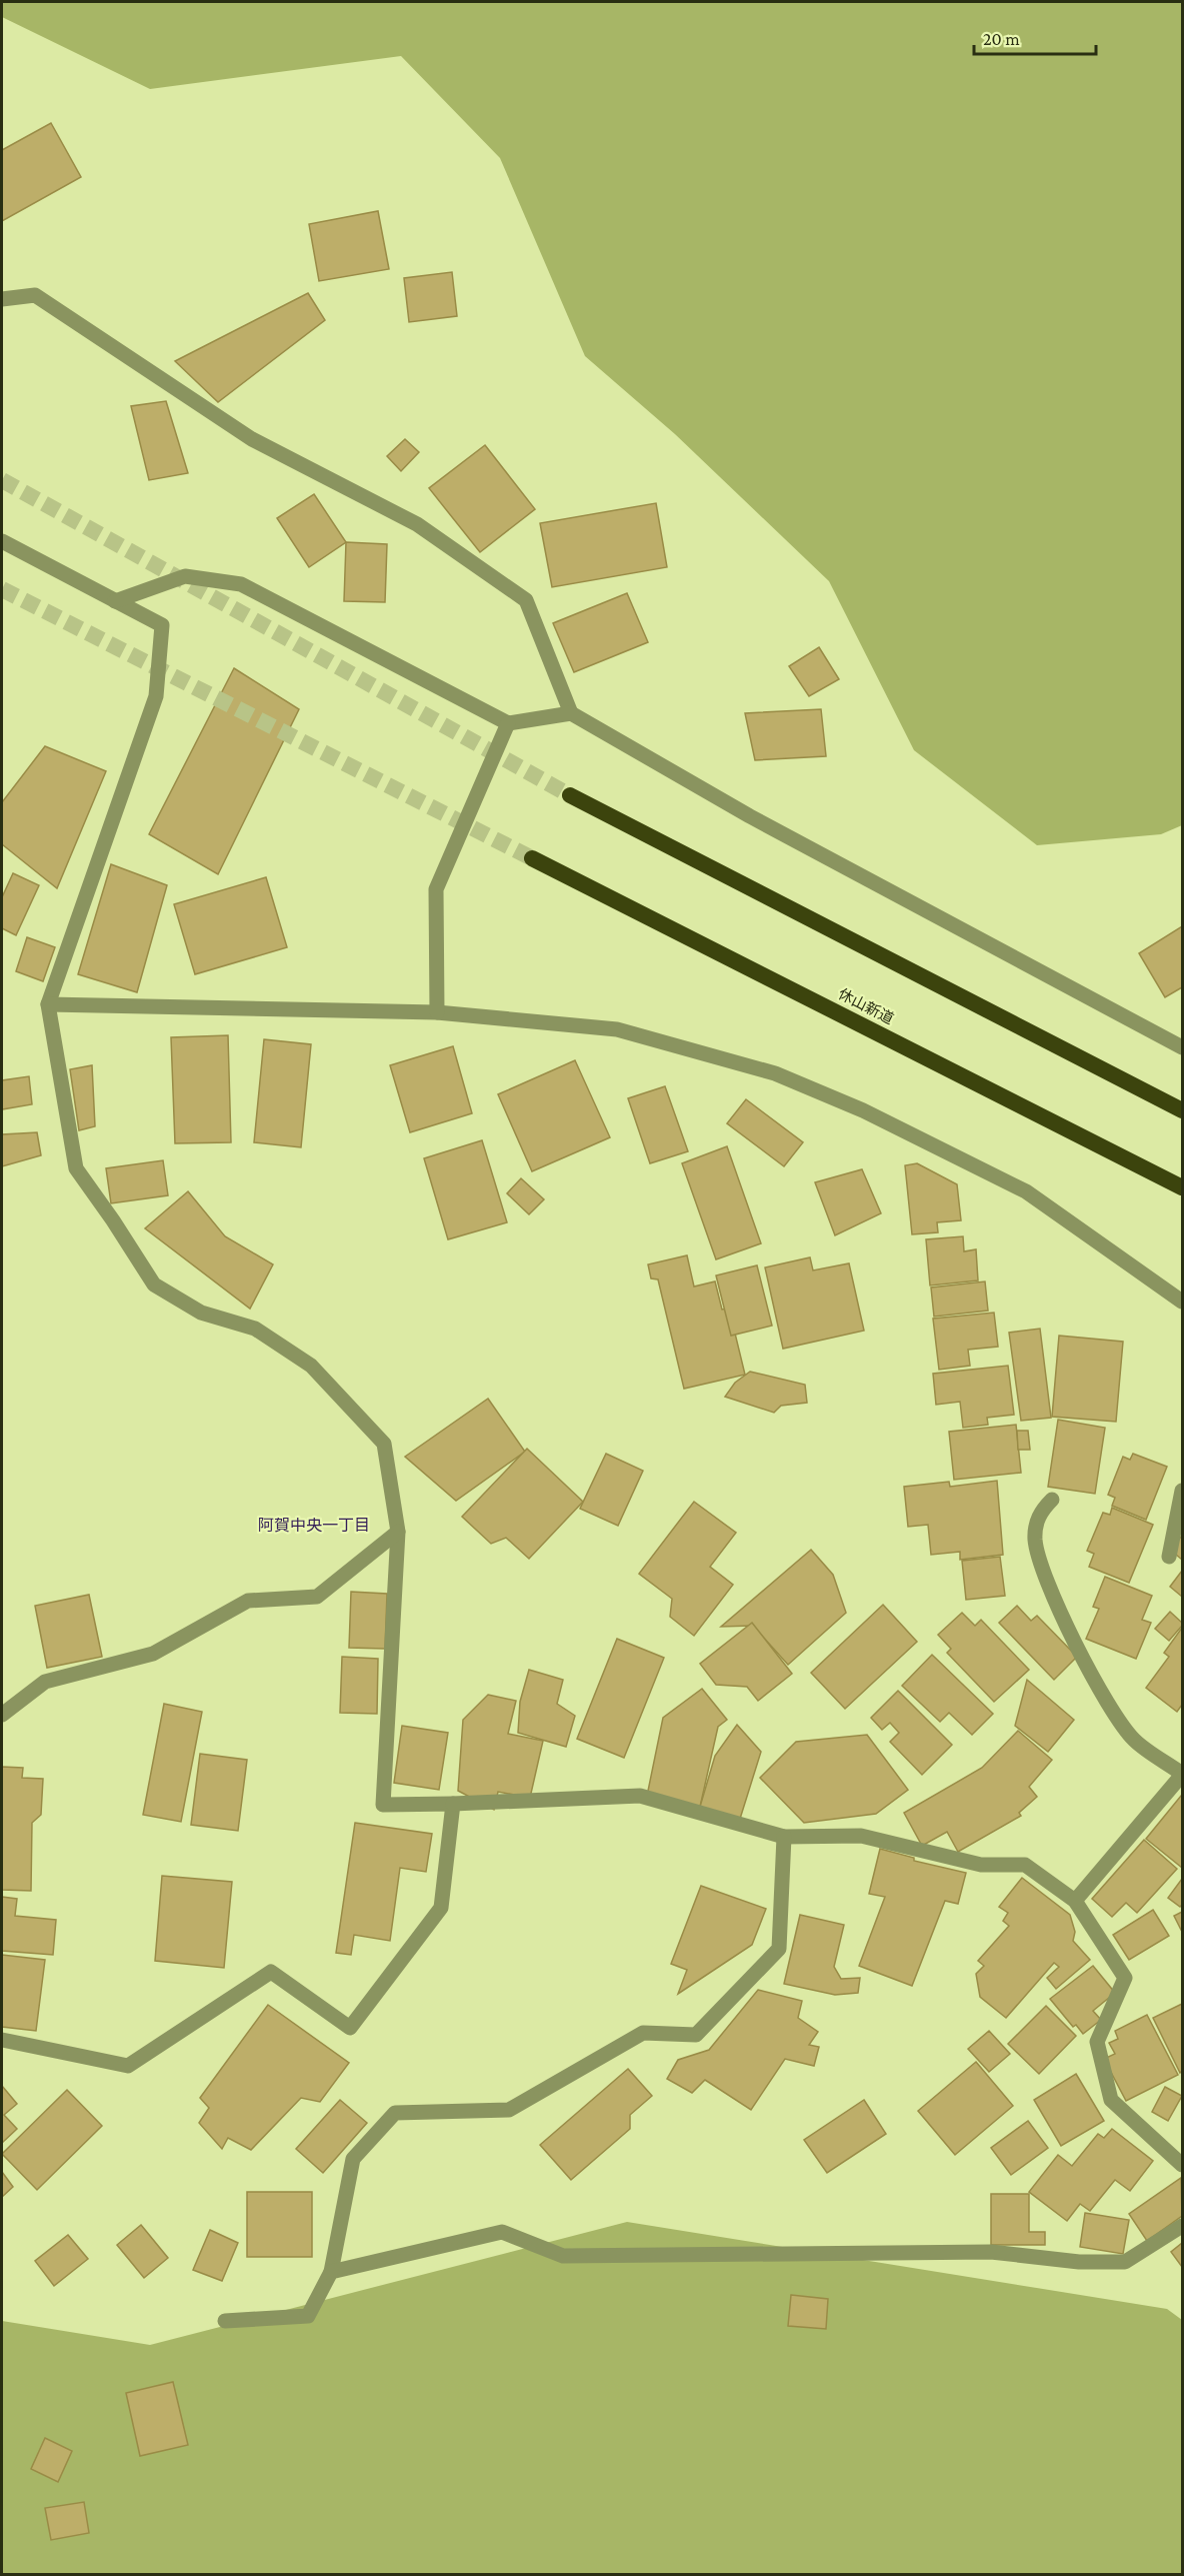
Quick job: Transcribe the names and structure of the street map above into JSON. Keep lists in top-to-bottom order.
{
  "streets": {
    "highway": ["休山新道"]
  },
  "districts": ["阿賀中央一丁目"],
  "scale_bar": "20 m"
}
